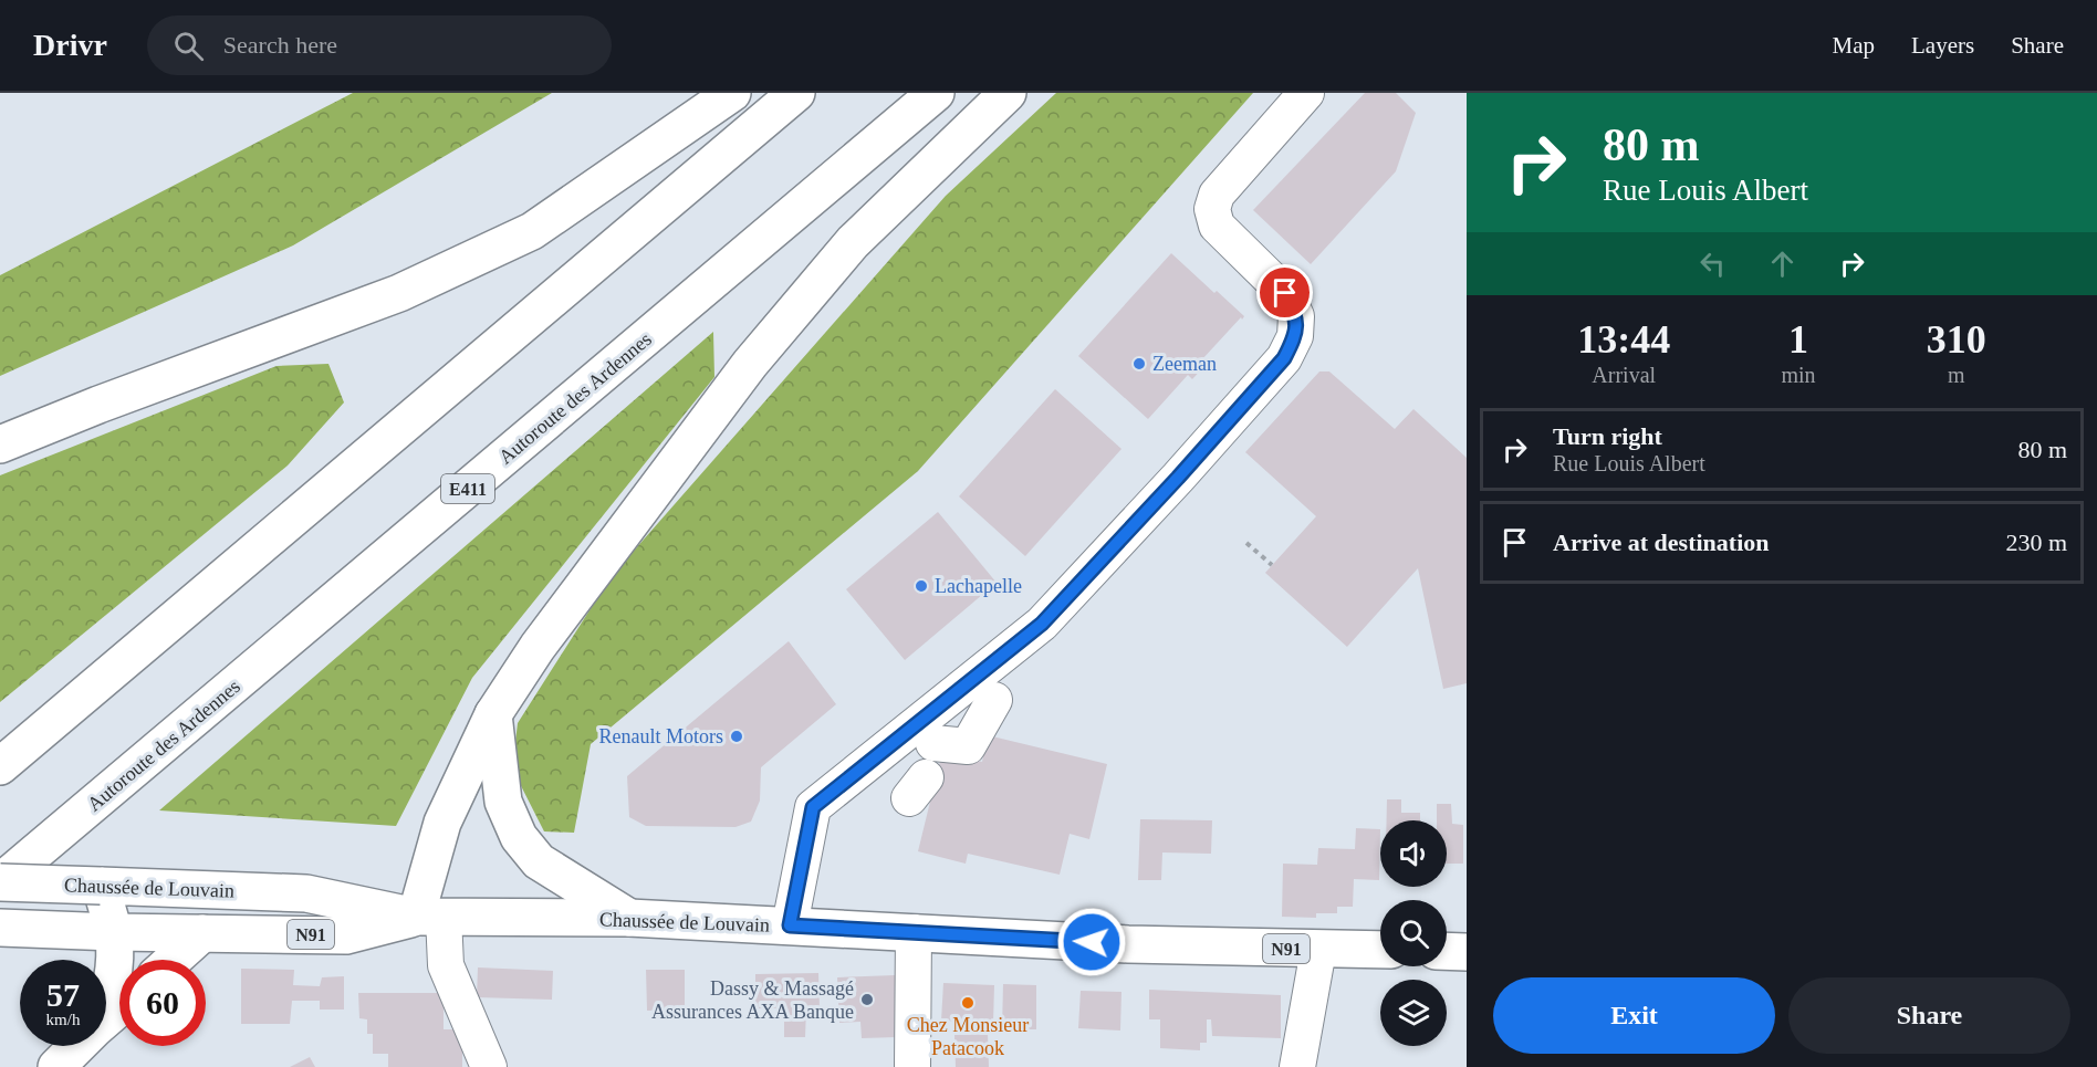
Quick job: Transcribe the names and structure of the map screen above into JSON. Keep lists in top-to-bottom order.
{
  "streets": {
    "main road": [
      "Autoroute des Ardennes",
      "E411",
      "Chaussée de Louvain",
      "N91"
    ]
  },
  "crossings": [
    ["Autoroute des Ardennes", "Chaussée de Louvain"]
  ],
  "places": [
    "Zeeman",
    "Lachapelle",
    "Renault Motors",
    "Dassy & Massagé Assurances AXA Banque",
    "Chez Monsieur Patacook"
  ],
  "page": {
    "header": "Drivr",
    "search": "Search here",
    "nav": ["Map", "Layers", "Share"],
    "turn": ["80 m", "Rue Louis Albert"],
    "eta": [
      "13:44",
      "Arrival",
      "1",
      "min",
      "310",
      "m"
    ],
    "list": [
      {
        "name": "Turn right",
        "note": "Rue Louis Albert",
        "value": "80 m"
      },
      {
        "name": "Arrive at destination",
        "value": "230 m"
      }
    ],
    "speed": "57 km/h",
    "limit": "60",
    "buttons": ["Exit", "Share"]
  }
}
